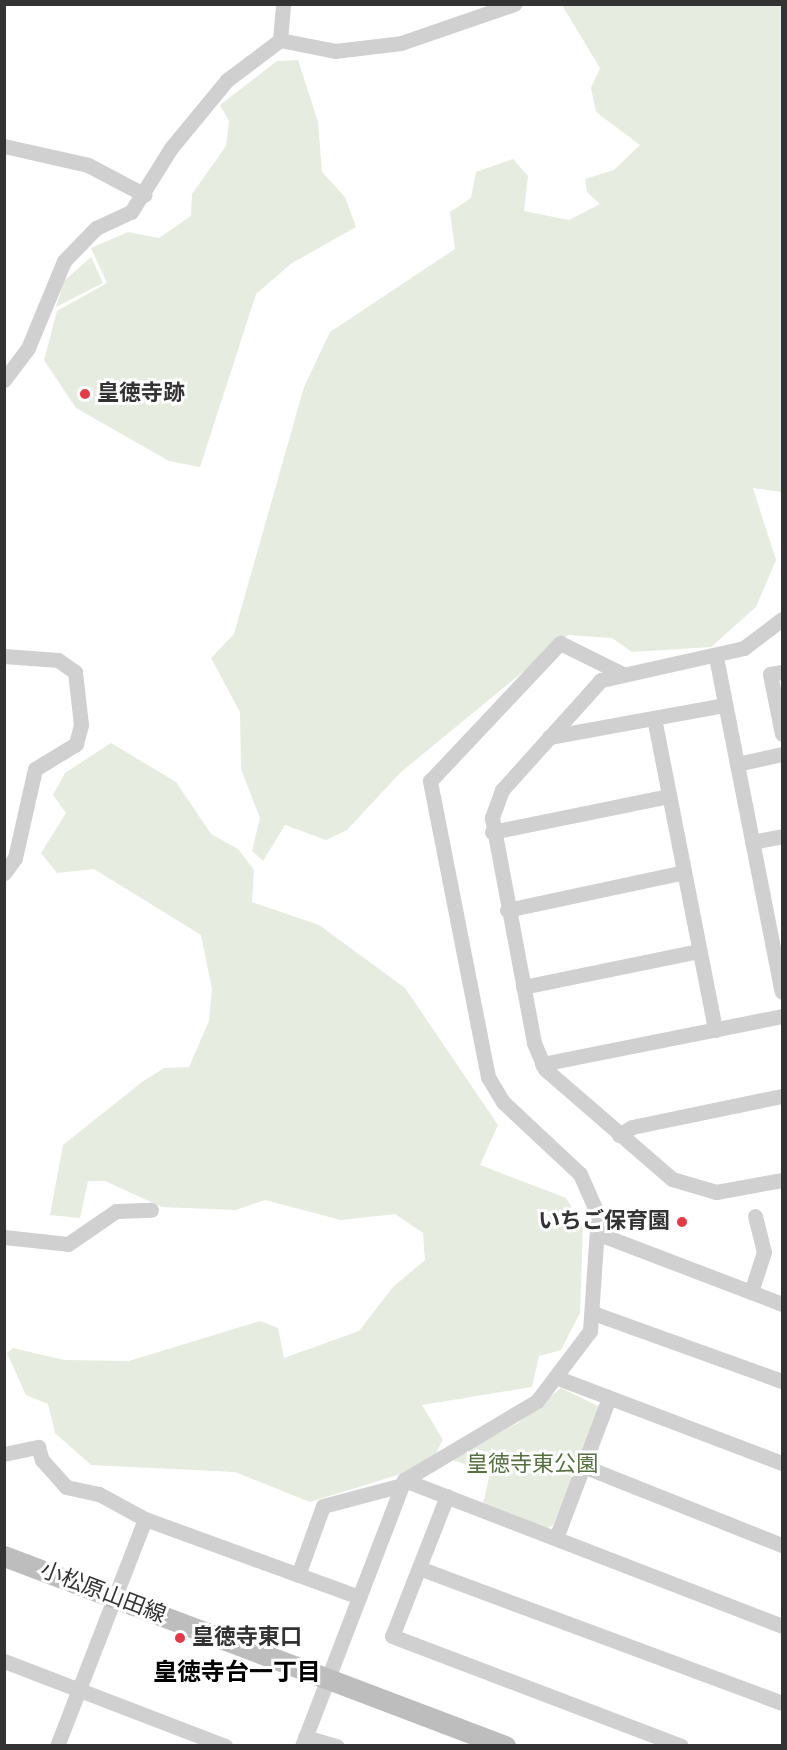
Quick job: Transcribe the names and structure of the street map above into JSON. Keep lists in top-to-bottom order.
{
  "streets": {
    "street": ["小松原山田線"]
  },
  "districts": ["皇徳寺台一丁目"],
  "parks": ["皇徳寺東公園"],
  "places": ["皇徳寺跡", "いちご保育園", "皇徳寺東口"]
}
